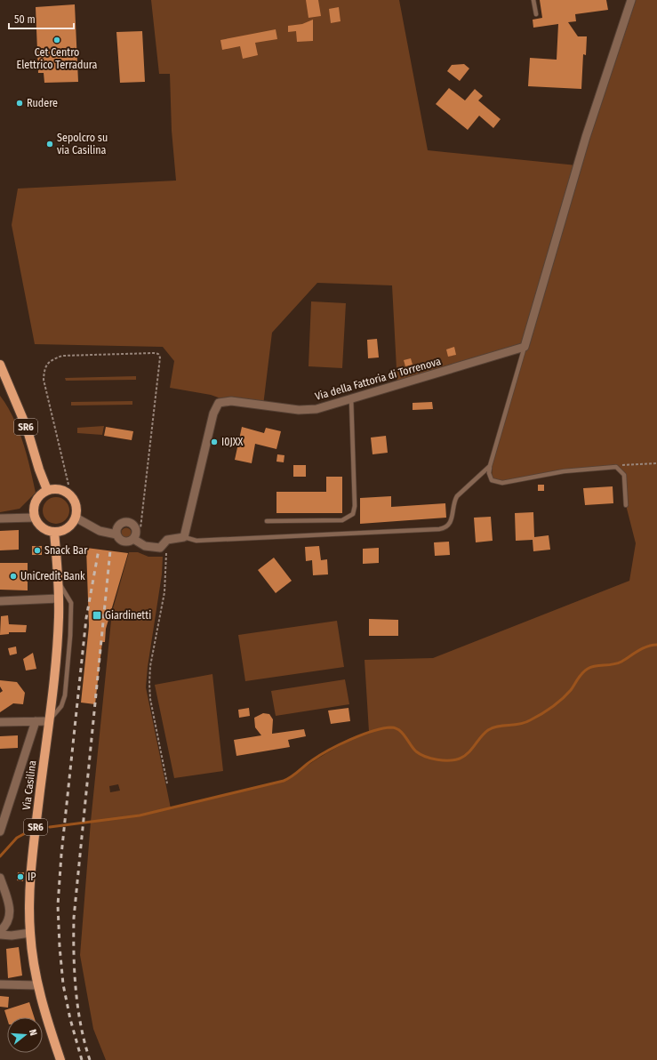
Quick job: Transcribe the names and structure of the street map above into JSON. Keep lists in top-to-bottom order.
{
  "streets": {
    "main road": ["SR6", "Via Casilina"],
    "street": ["Via della Fattoria di Torrenova"]
  },
  "crossings": [
    ["SR6", "Via Casilina"]
  ],
  "places": {
    "other": [
      "Cet Centro Elettrico Terradura",
      "Rudere",
      "Sepolcro su via Casilina",
      "I0JXX",
      "Snack Bar",
      "UniCredit Bank",
      "IP"
    ],
    "transit": ["Giardinetti"]
  },
  "scale_bar": "50 m",
  "north": "right"
}
